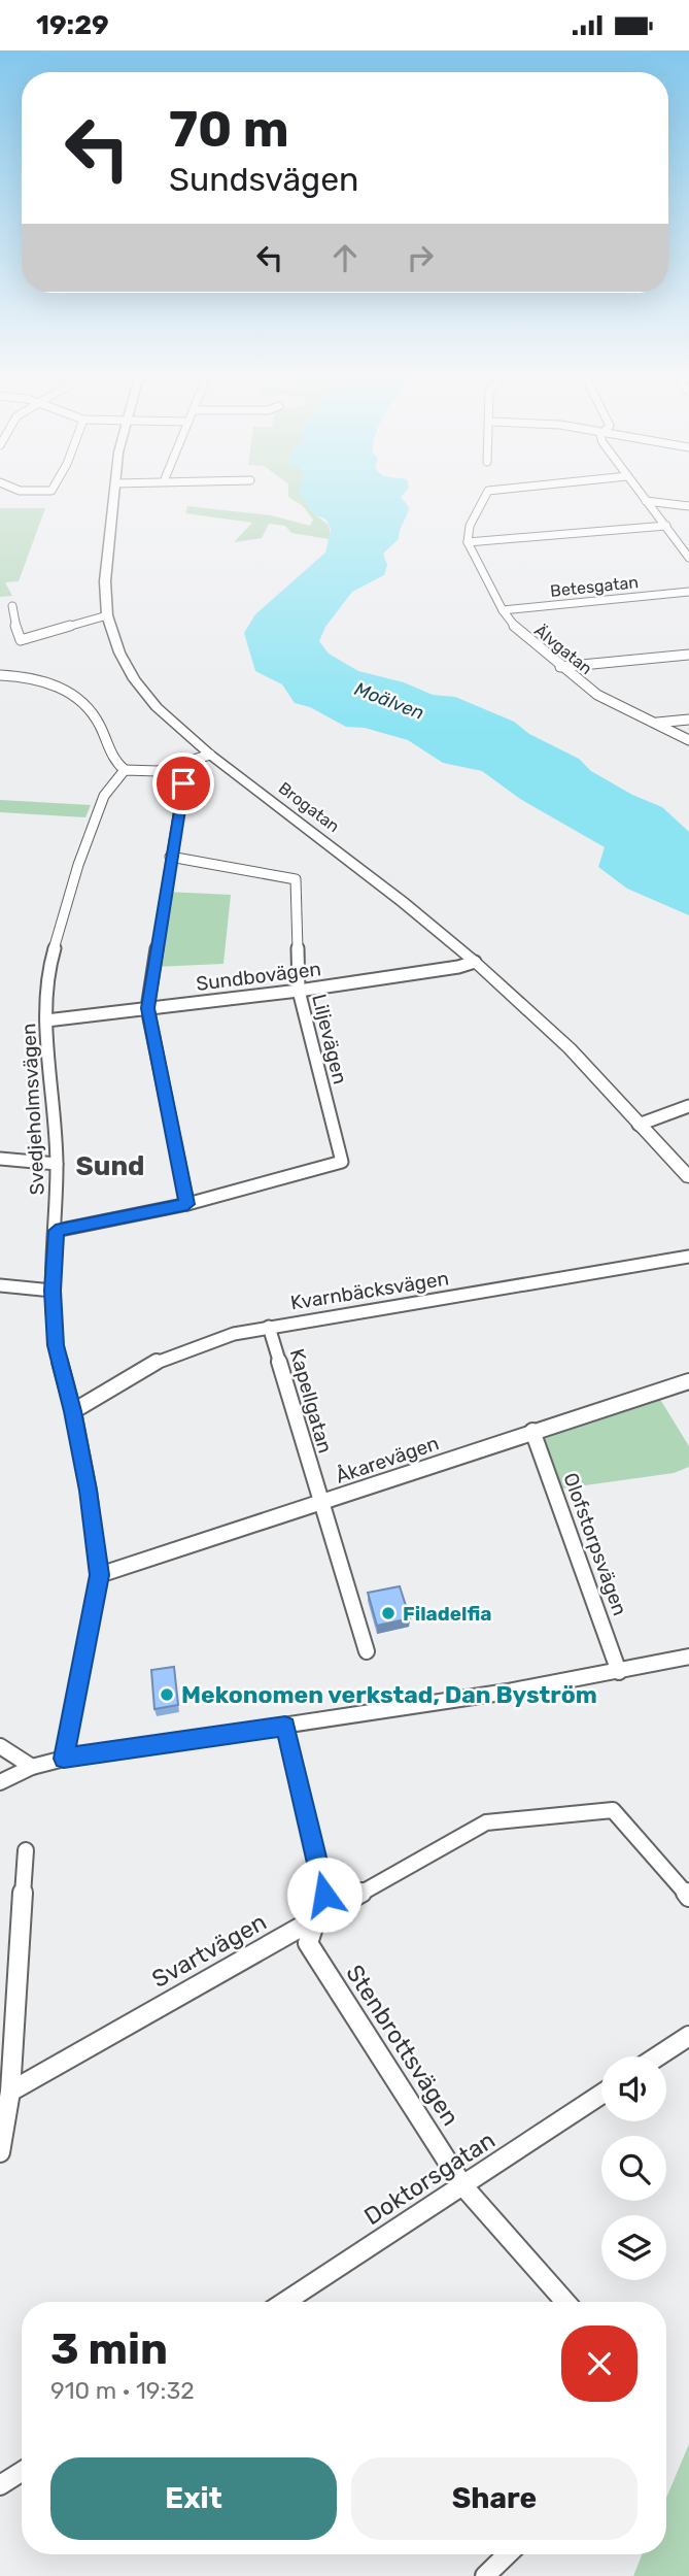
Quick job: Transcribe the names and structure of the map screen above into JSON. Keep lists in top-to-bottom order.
{
  "streets": {
    "main road": ["Brogatan"],
    "street": [
      "Betesgatan",
      "Älvgatan",
      "Sundbovägen",
      "Liljevägen",
      "Svedjeholmsvägen",
      "Kvarnbäcksvägen",
      "Kapellgatan",
      "Åkarevägen",
      "Olofstorpsvägen",
      "Svartvägen",
      "Stenbrottsvägen",
      "Doktorsgatan"
    ]
  },
  "crossings": [
    ["Betesgatan", "Älvgatan"],
    ["Brogatan", "Sundbovägen"],
    ["Sundbovägen", "Liljevägen"],
    ["Sundbovägen", "Svedjeholmsvägen"],
    ["Svedjeholmsvägen", "Kvarnbäcksvägen"],
    ["Svedjeholmsvägen", "Åkarevägen"],
    ["Kvarnbäcksvägen", "Kapellgatan"],
    ["Kapellgatan", "Åkarevägen"],
    ["Åkarevägen", "Olofstorpsvägen"],
    ["Svartvägen", "Stenbrottsvägen"],
    ["Stenbrottsvägen", "Doktorsgatan"]
  ],
  "districts": ["Sund"],
  "water": ["Moälven"],
  "places": ["Filadelfia", "Mekonomen verkstad, Dan Byström"],
  "page": {
    "status": "19:29",
    "turn": ["70 m", "Sundsvägen"],
    "heading": ["3 min", "910 m · 19:32"],
    "buttons": ["Exit", "Share"]
  }
}
